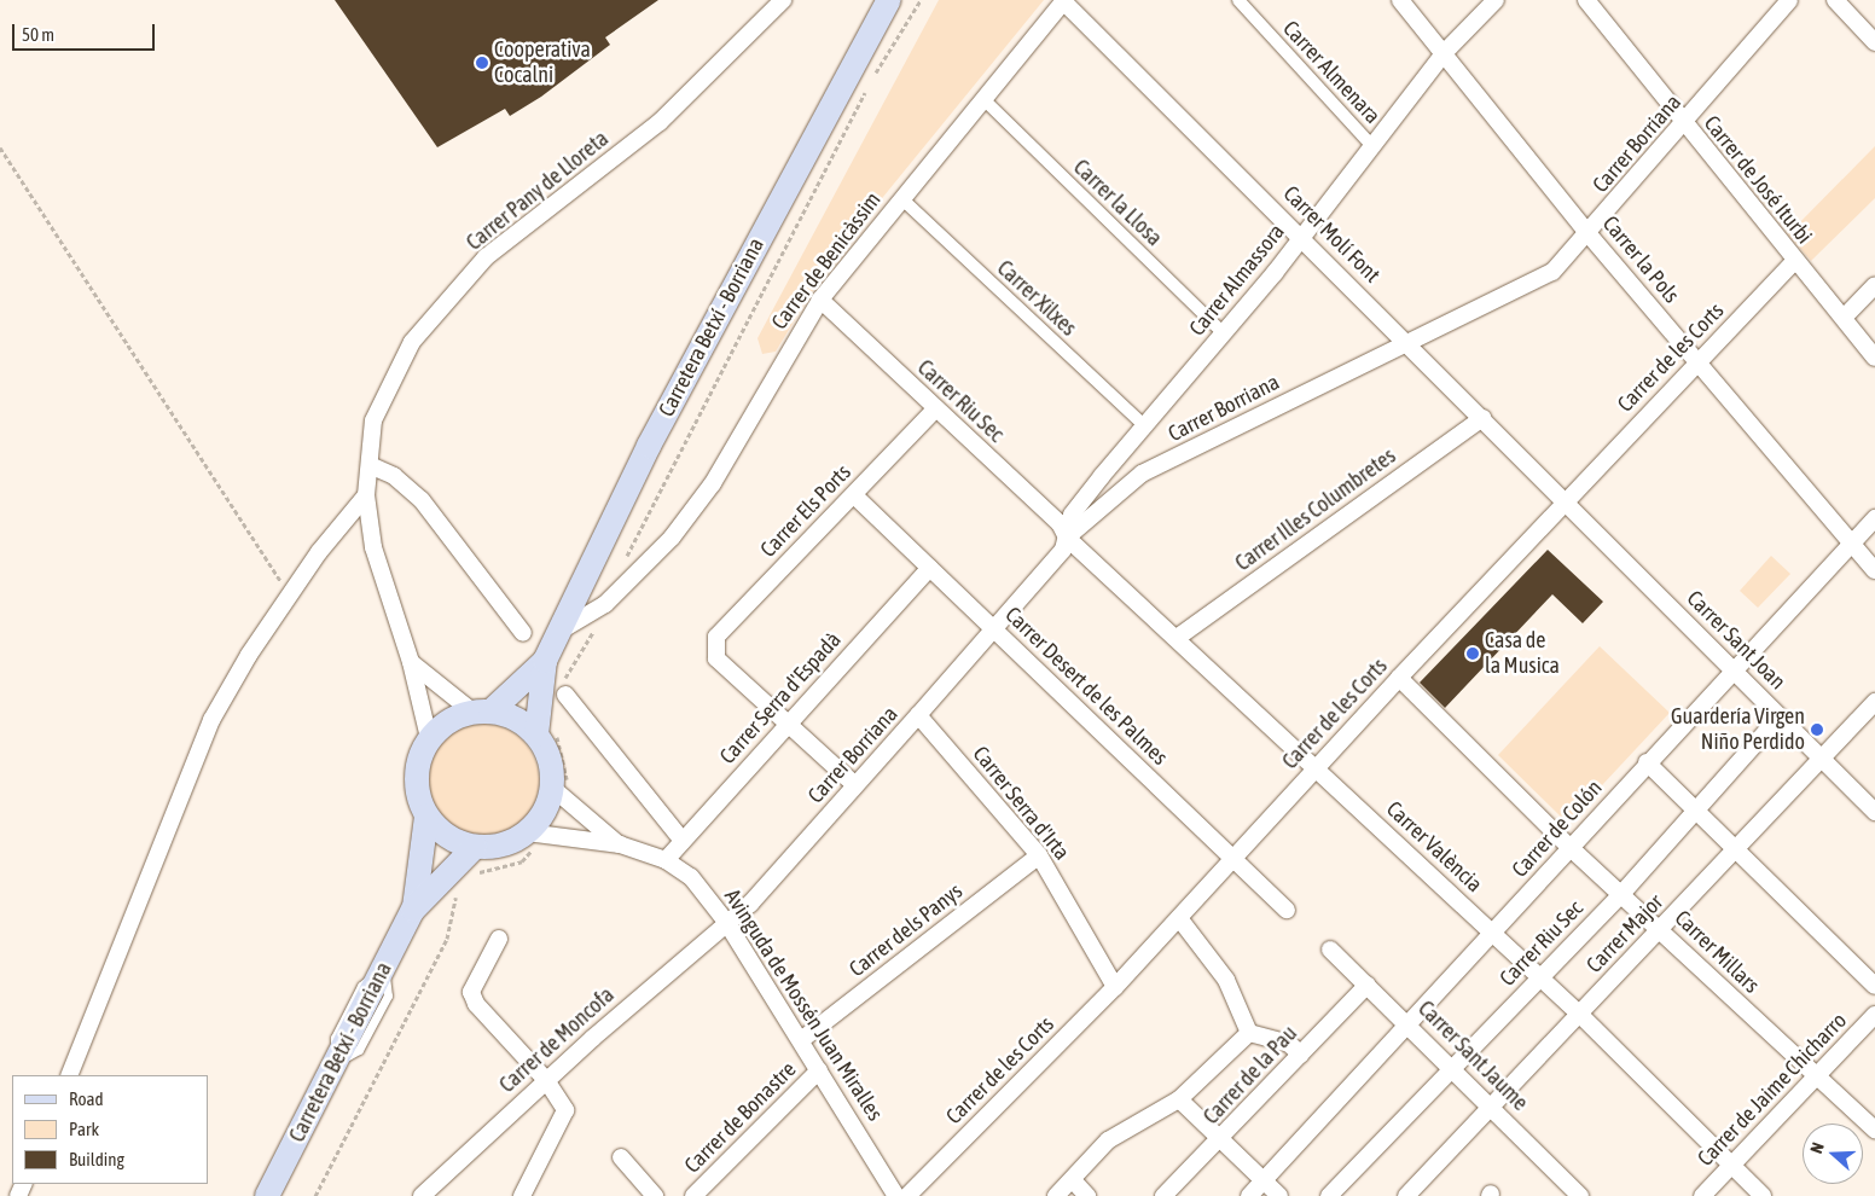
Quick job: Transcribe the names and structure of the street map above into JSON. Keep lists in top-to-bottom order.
{
  "streets": {
    "main road": ["Carretera Betxí - Borriana"],
    "street": [
      "Carrer Almenara",
      "Carrer Borriana",
      "Carrer de José Iturbi",
      "Carrer Pany de Lloreta",
      "Carrer la Llosa",
      "Carrer Molí Font",
      "Carrer la Pols",
      "Carrer de Benicàssim",
      "Carrer Almassora",
      "Carrer Xilxes",
      "Carrer de les Corts",
      "Carrer Riu Sec",
      "Carrer Illes Columbretes",
      "Carrer Els Ports",
      "Carrer Sant Joan",
      "Carrer Desert de les Palmes",
      "Carrer Serra d'Espadà",
      "Carrer Serra d'Irta",
      "Carrer de Colón",
      "Carrer València",
      "Carrer dels Panys",
      "Carrer Major",
      "Carrer Millars",
      "Avinguda de Mossén Juan Miralles",
      "Carrer de Moncofa",
      "Carrer Sant Jaume",
      "Carrer de la Pau",
      "Carrer de Jaime Chicharro",
      "Carrer de Bonastre"
    ]
  },
  "crossings": [
    ["Carrer Almenara", "Carrer Almassora"],
    ["Carrer Borriana", "Carrer de José Iturbi"],
    ["Carrer Borriana", "Carrer Molí Font"],
    ["Carrer Borriana", "Carrer la Pols"],
    ["Carrer Borriana", "Carrer Almassora"],
    ["Carrer Borriana", "Carrer Riu Sec"],
    ["Carrer Borriana", "Carrer Desert de les Palmes"],
    ["Carrer Borriana", "Carrer Serra d'Irta"],
    ["Carrer Borriana", "Carrer València"],
    ["Carrer Borriana", "Avinguda de Mossén Juan Miralles"],
    ["Carrer Borriana", "Carrer de Moncofa"],
    ["Carrer de José Iturbi", "Carrer de les Corts"],
    ["Carrer Pany de Lloreta", "Carretera Betxí - Borriana"],
    ["Carrer Pany de Lloreta", "Avinguda de Mossén Juan Miralles"],
    ["Carrer la Llosa", "Carrer de Benicàssim"],
    ["Carrer la Llosa", "Carrer Almassora"],
    ["Carrer Molí Font", "Carrer de Benicàssim"],
    ["Carrer Molí Font", "Carrer Almassora"],
    ["Carrer Molí Font", "Carrer de les Corts"],
    ["Carrer Molí Font", "Carrer Illes Columbretes"],
    ["Carrer Molí Font", "Carrer Sant Joan"],
    ["Carrer la Pols", "Carrer Almassora"],
    ["Carrer la Pols", "Carrer de les Corts"],
    ["Carrer la Pols", "Carrer de Colón"],
    ["Carrer de Benicàssim", "Carrer Xilxes"],
    ["Carrer de Benicàssim", "Carretera Betxí - Borriana"],
    ["Carrer de Benicàssim", "Carrer Riu Sec"],
    ["Carrer Almassora", "Carrer Xilxes"],
    ["Carrer Almassora", "Carrer Riu Sec"],
    ["Carrer Almassora", "Carrer València"],
    ["Carretera Betxí - Borriana", "Avinguda de Mossén Juan Miralles"],
    ["Carrer de les Corts", "Carrer Sant Joan"],
    ["Carrer de les Corts", "Carrer Desert de les Palmes"],
    ["Carrer de les Corts", "Carrer Serra d'Irta"],
    ["Carrer de les Corts", "Carrer València"],
    ["Carrer de les Corts", "Carrer Millars"],
    ["Carrer Riu Sec", "Carrer Els Ports"],
    ["Carrer Riu Sec", "Carrer Sant Joan"],
    ["Carrer Riu Sec", "Carrer València"],
    ["Carrer Riu Sec", "Carrer Millars"],
    ["Carrer Riu Sec", "Carrer Sant Jaume"],
    ["Carrer Illes Columbretes", "Carrer València"],
    ["Carrer Els Ports", "Carrer Desert de les Palmes"],
    ["Carrer Els Ports", "Carrer Serra d'Espadà"],
    ["Carrer Sant Joan", "Carrer de Colón"],
    ["Carrer Sant Joan", "Carrer Major"],
    ["Carrer Desert de les Palmes", "Carrer Serra d'Espadà"],
    ["Carrer Serra d'Espadà", "Avinguda de Mossén Juan Miralles"],
    ["Carrer Serra d'Irta", "Carrer dels Panys"],
    ["Carrer de Colón", "Carrer València"],
    ["Carrer de Colón", "Carrer Millars"],
    ["Carrer de Colón", "Carrer Sant Jaume"],
    ["Carrer València", "Carrer Major"],
    ["Carrer València", "Carrer de Jaime Chicharro"],
    ["Carrer dels Panys", "Avinguda de Mossén Juan Miralles"],
    ["Carrer Major", "Carrer Millars"],
    ["Carrer Major", "Carrer Sant Jaume"],
    ["Carrer Millars", "Carrer de Jaime Chicharro"],
    ["Avinguda de Mossén Juan Miralles", "Carrer de Moncofa"],
    ["Avinguda de Mossén Juan Miralles", "Carrer de Bonastre"],
    ["Carrer Sant Jaume", "Carrer de la Pau"]
  ],
  "places": ["Cooperativa Cocalni", "Casa de la Musica", "Guardería Virgen Niño Perdido"],
  "legend": ["Road", "Park", "Building"],
  "scale_bar": "50 m",
  "north": "left"
}
